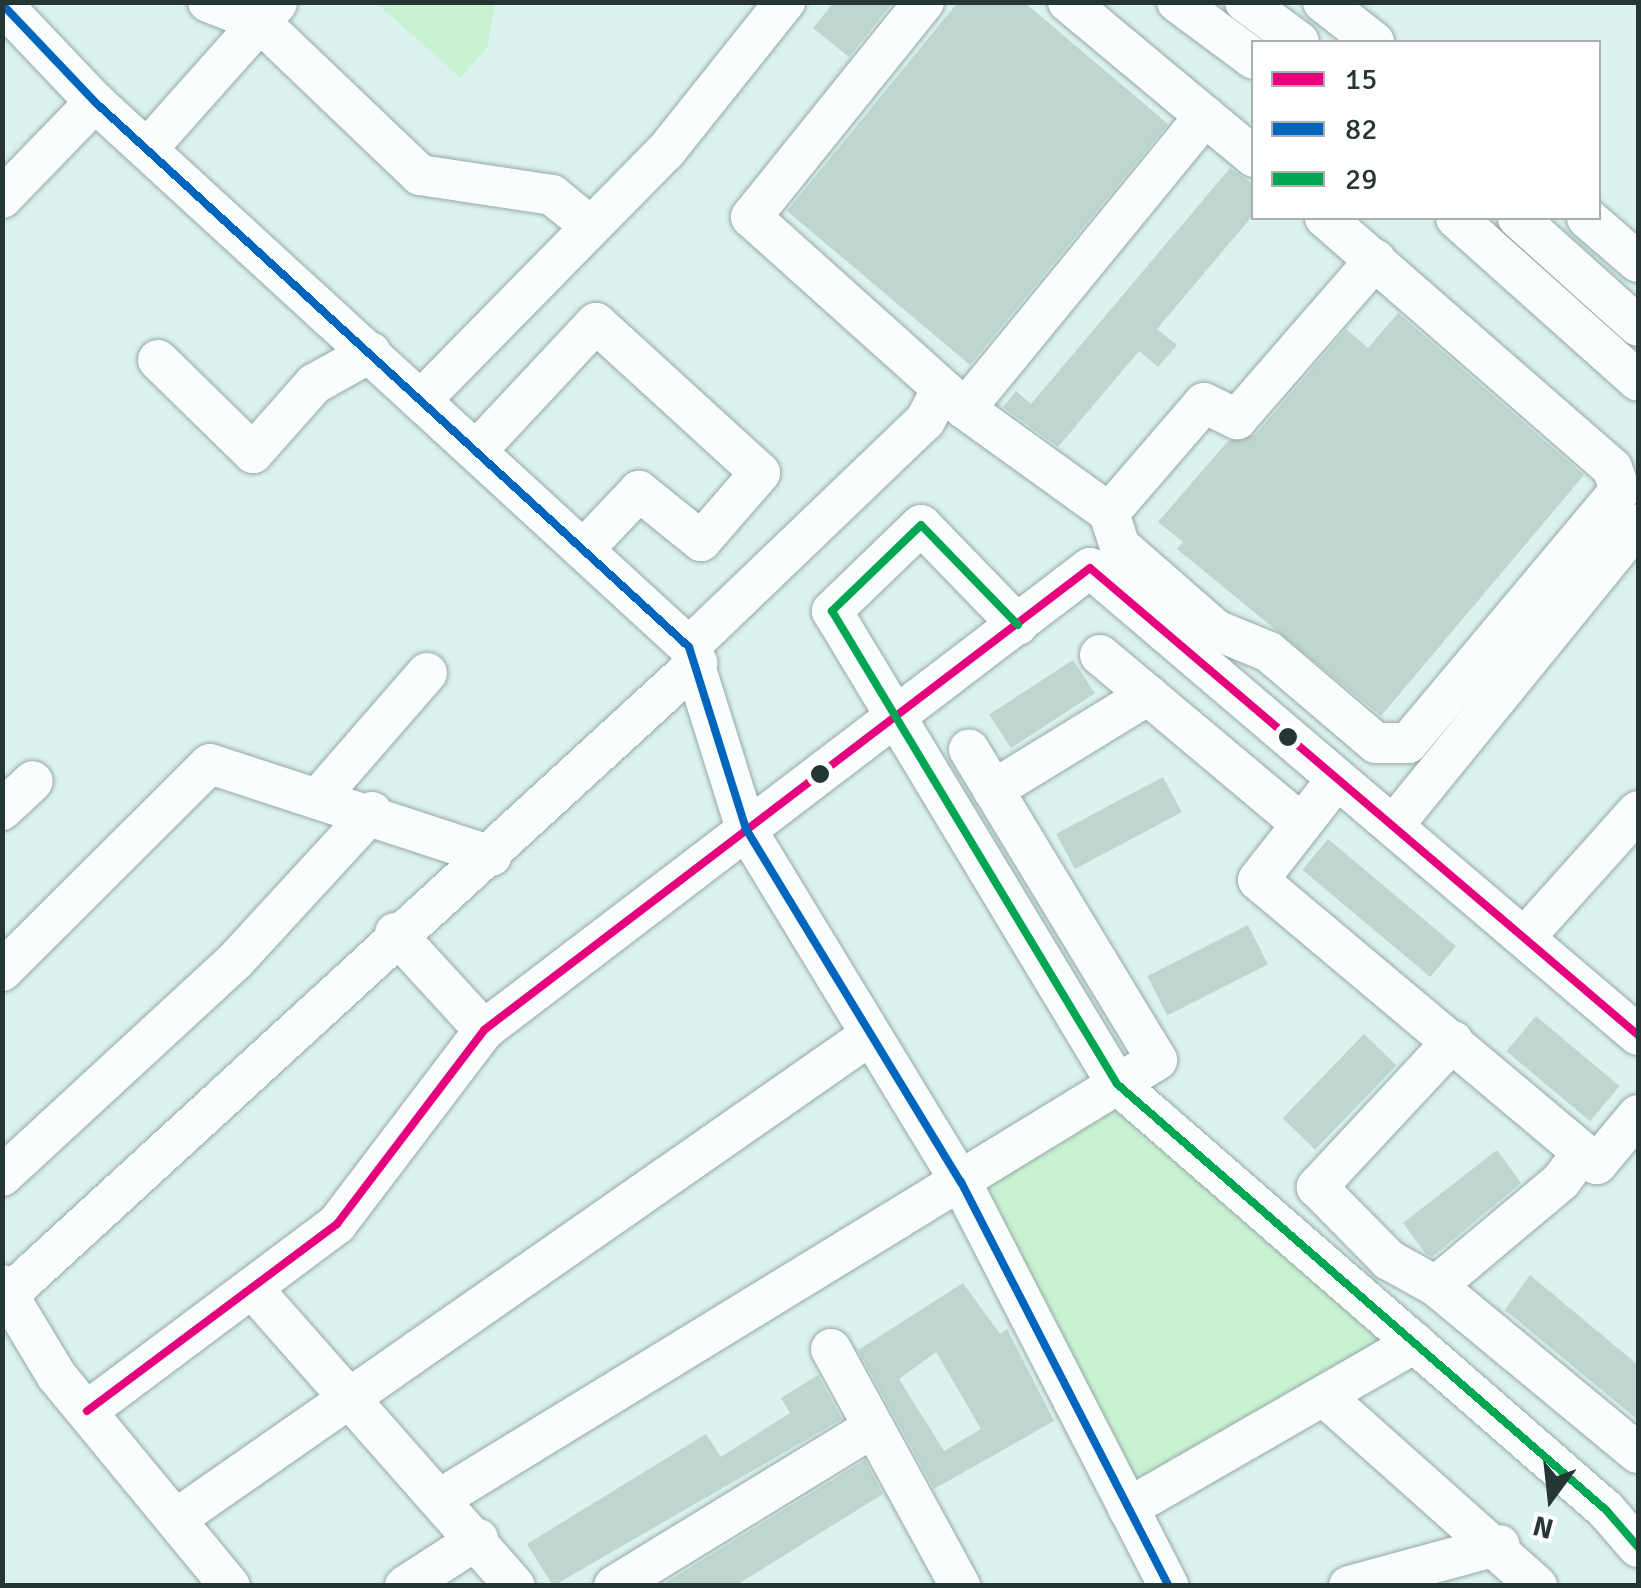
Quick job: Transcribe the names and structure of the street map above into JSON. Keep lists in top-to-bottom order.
{
  "lines": ["transit line 82", "transit line 29", "transit line 15"],
  "legend": ["15", "82", "29"],
  "north": "bottom"
}
